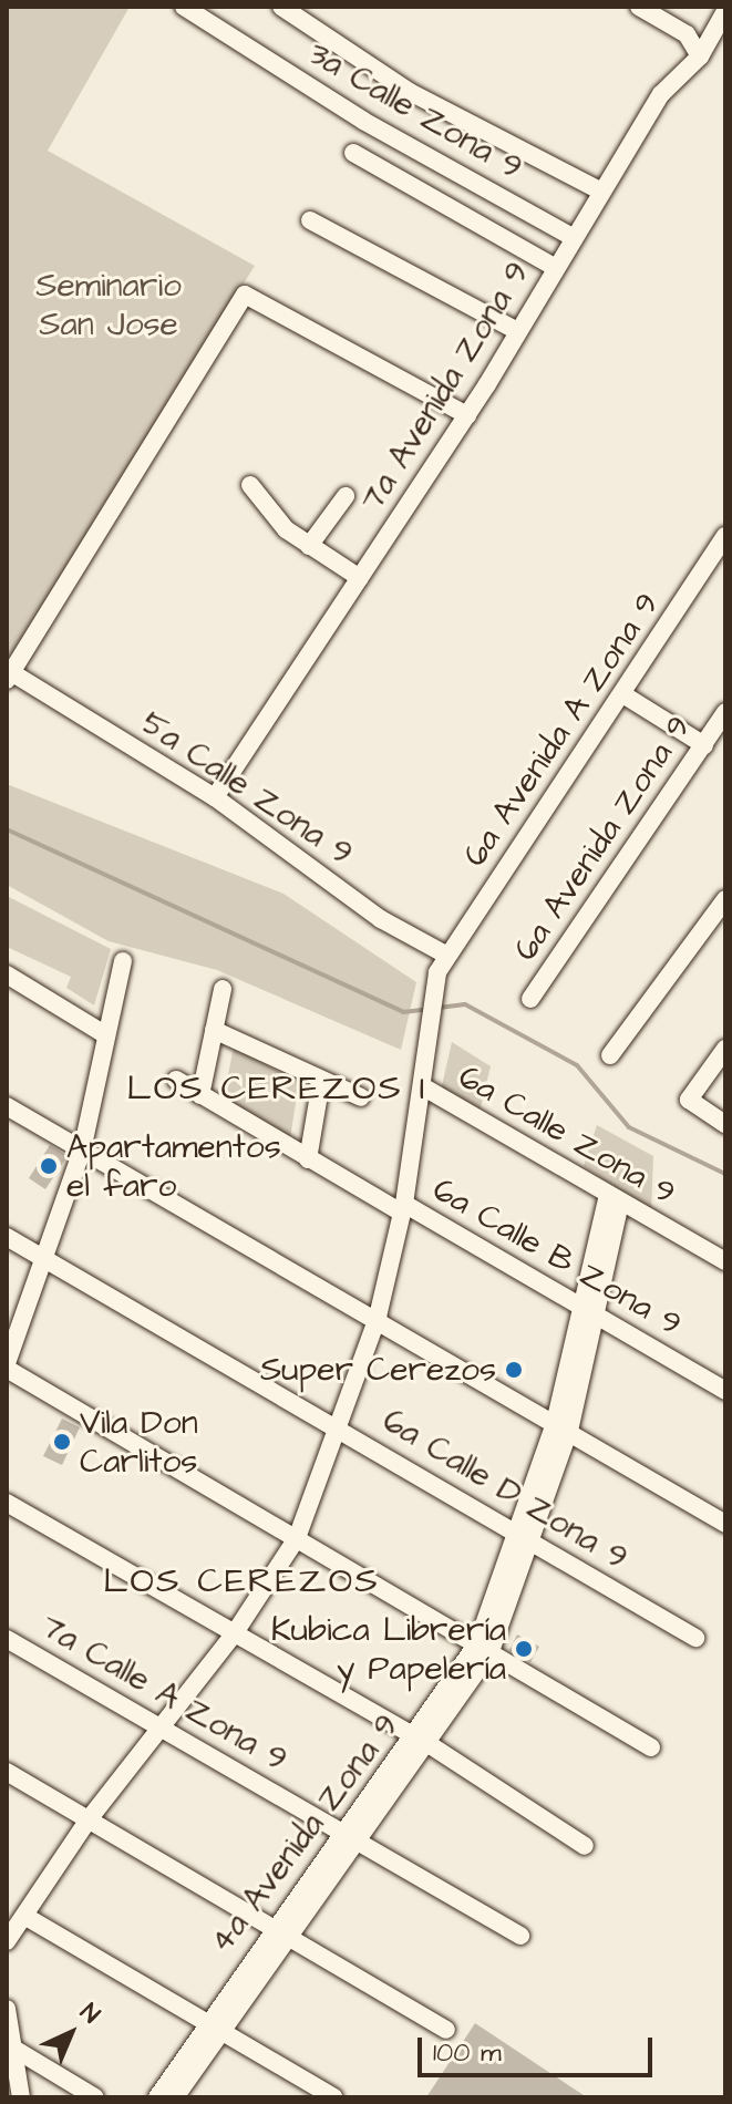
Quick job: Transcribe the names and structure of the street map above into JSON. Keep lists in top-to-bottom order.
{
  "streets": {
    "street": [
      "3a Calle Zona 9",
      "7a Avenida Zona 9",
      "6a Avenida A Zona 9",
      "5a Calle Zona 9",
      "6a Avenida Zona 9",
      "6a Calle Zona 9",
      "6a Calle B Zona 9",
      "6a Calle D Zona 9",
      "7a Calle A Zona 9",
      "4a Avenida Zona 9"
    ]
  },
  "crossings": [
    ["3a Calle Zona 9", "7a Avenida Zona 9"],
    ["7a Avenida Zona 9", "5a Calle Zona 9"],
    ["6a Avenida A Zona 9", "5a Calle Zona 9"],
    ["6a Avenida A Zona 9", "6a Calle Zona 9"],
    ["6a Calle Zona 9", "4a Avenida Zona 9"],
    ["6a Calle B Zona 9", "4a Avenida Zona 9"],
    ["6a Calle D Zona 9", "4a Avenida Zona 9"],
    ["7a Calle A Zona 9", "4a Avenida Zona 9"]
  ],
  "districts": ["LOS CEREZOS I", "LOS CEREZOS"],
  "parks": ["Seminario San Jose"],
  "places": [
    "Apartamentos el faro",
    "Super Cerezos",
    "Vila Don Carlitos",
    "Kubica Librería y Papelería"
  ],
  "scale_bar": "100 m",
  "north": "top right"
}
